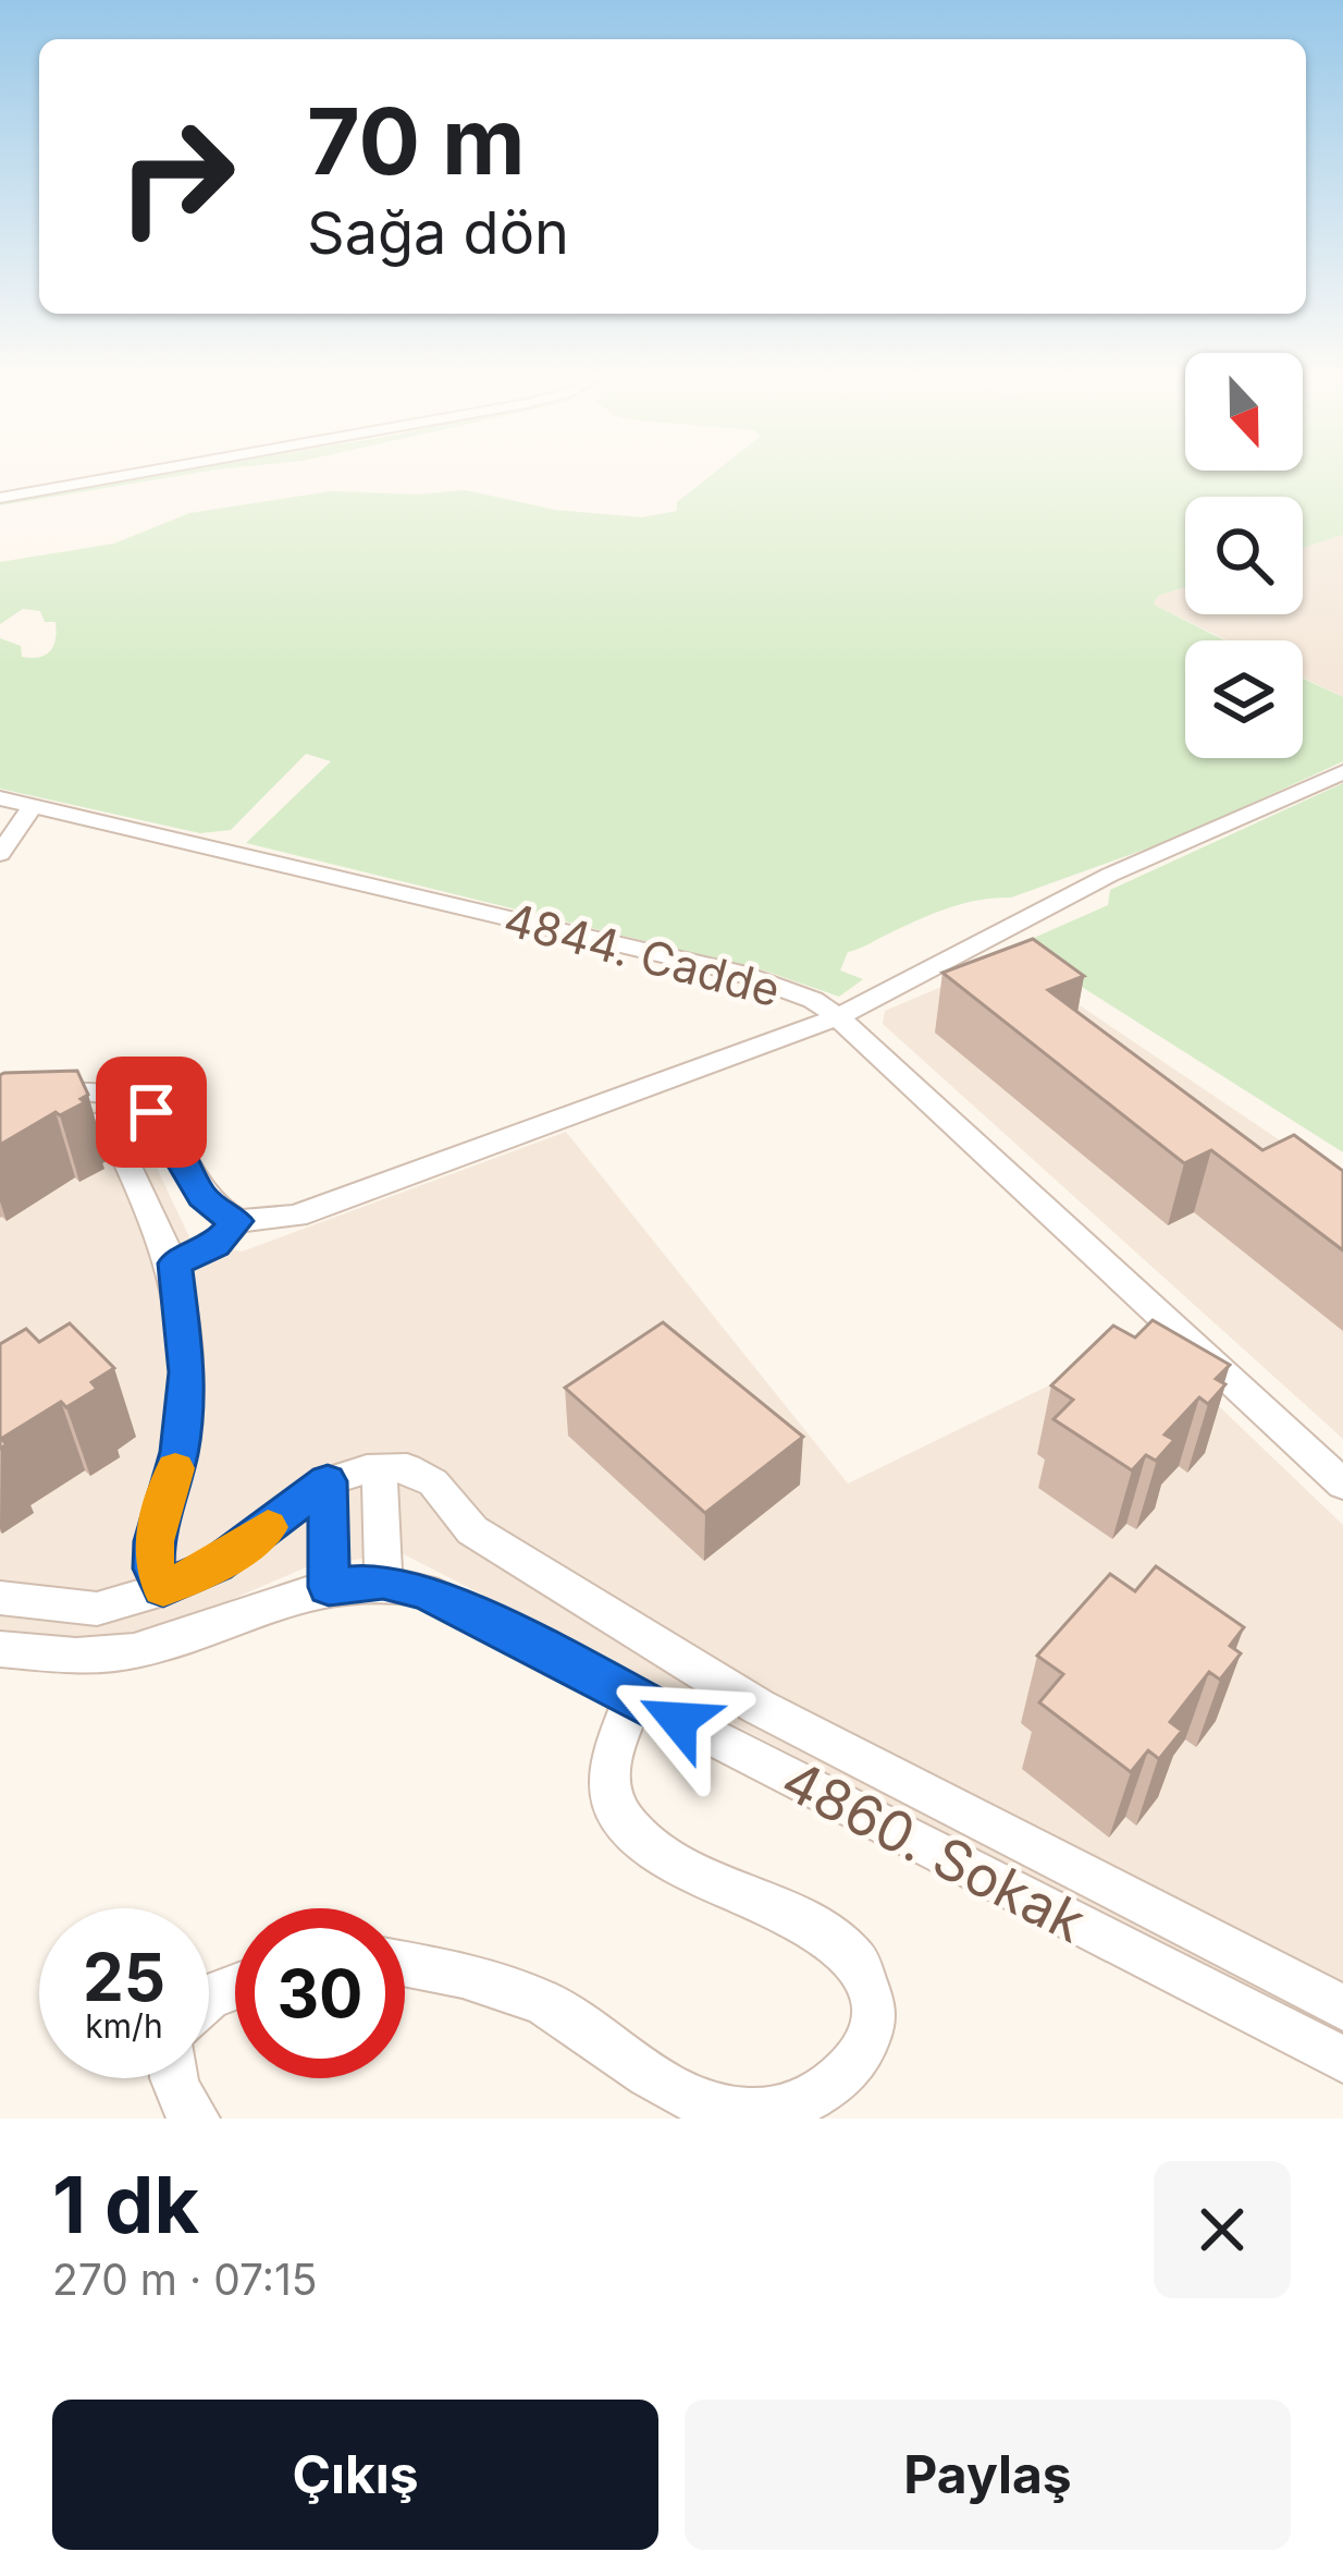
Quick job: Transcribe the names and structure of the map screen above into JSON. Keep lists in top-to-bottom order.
{
  "streets": {
    "street": ["4844. Cadde", "4860. Sokak"]
  },
  "north": "bottom",
  "page": {
    "turn": ["70 m", "Sağa dön"],
    "speed": "25 km/h",
    "limit": "30",
    "heading": ["1 dk", "270 m · 07:15"],
    "buttons": ["Çıkış", "Paylaş"]
  }
}
